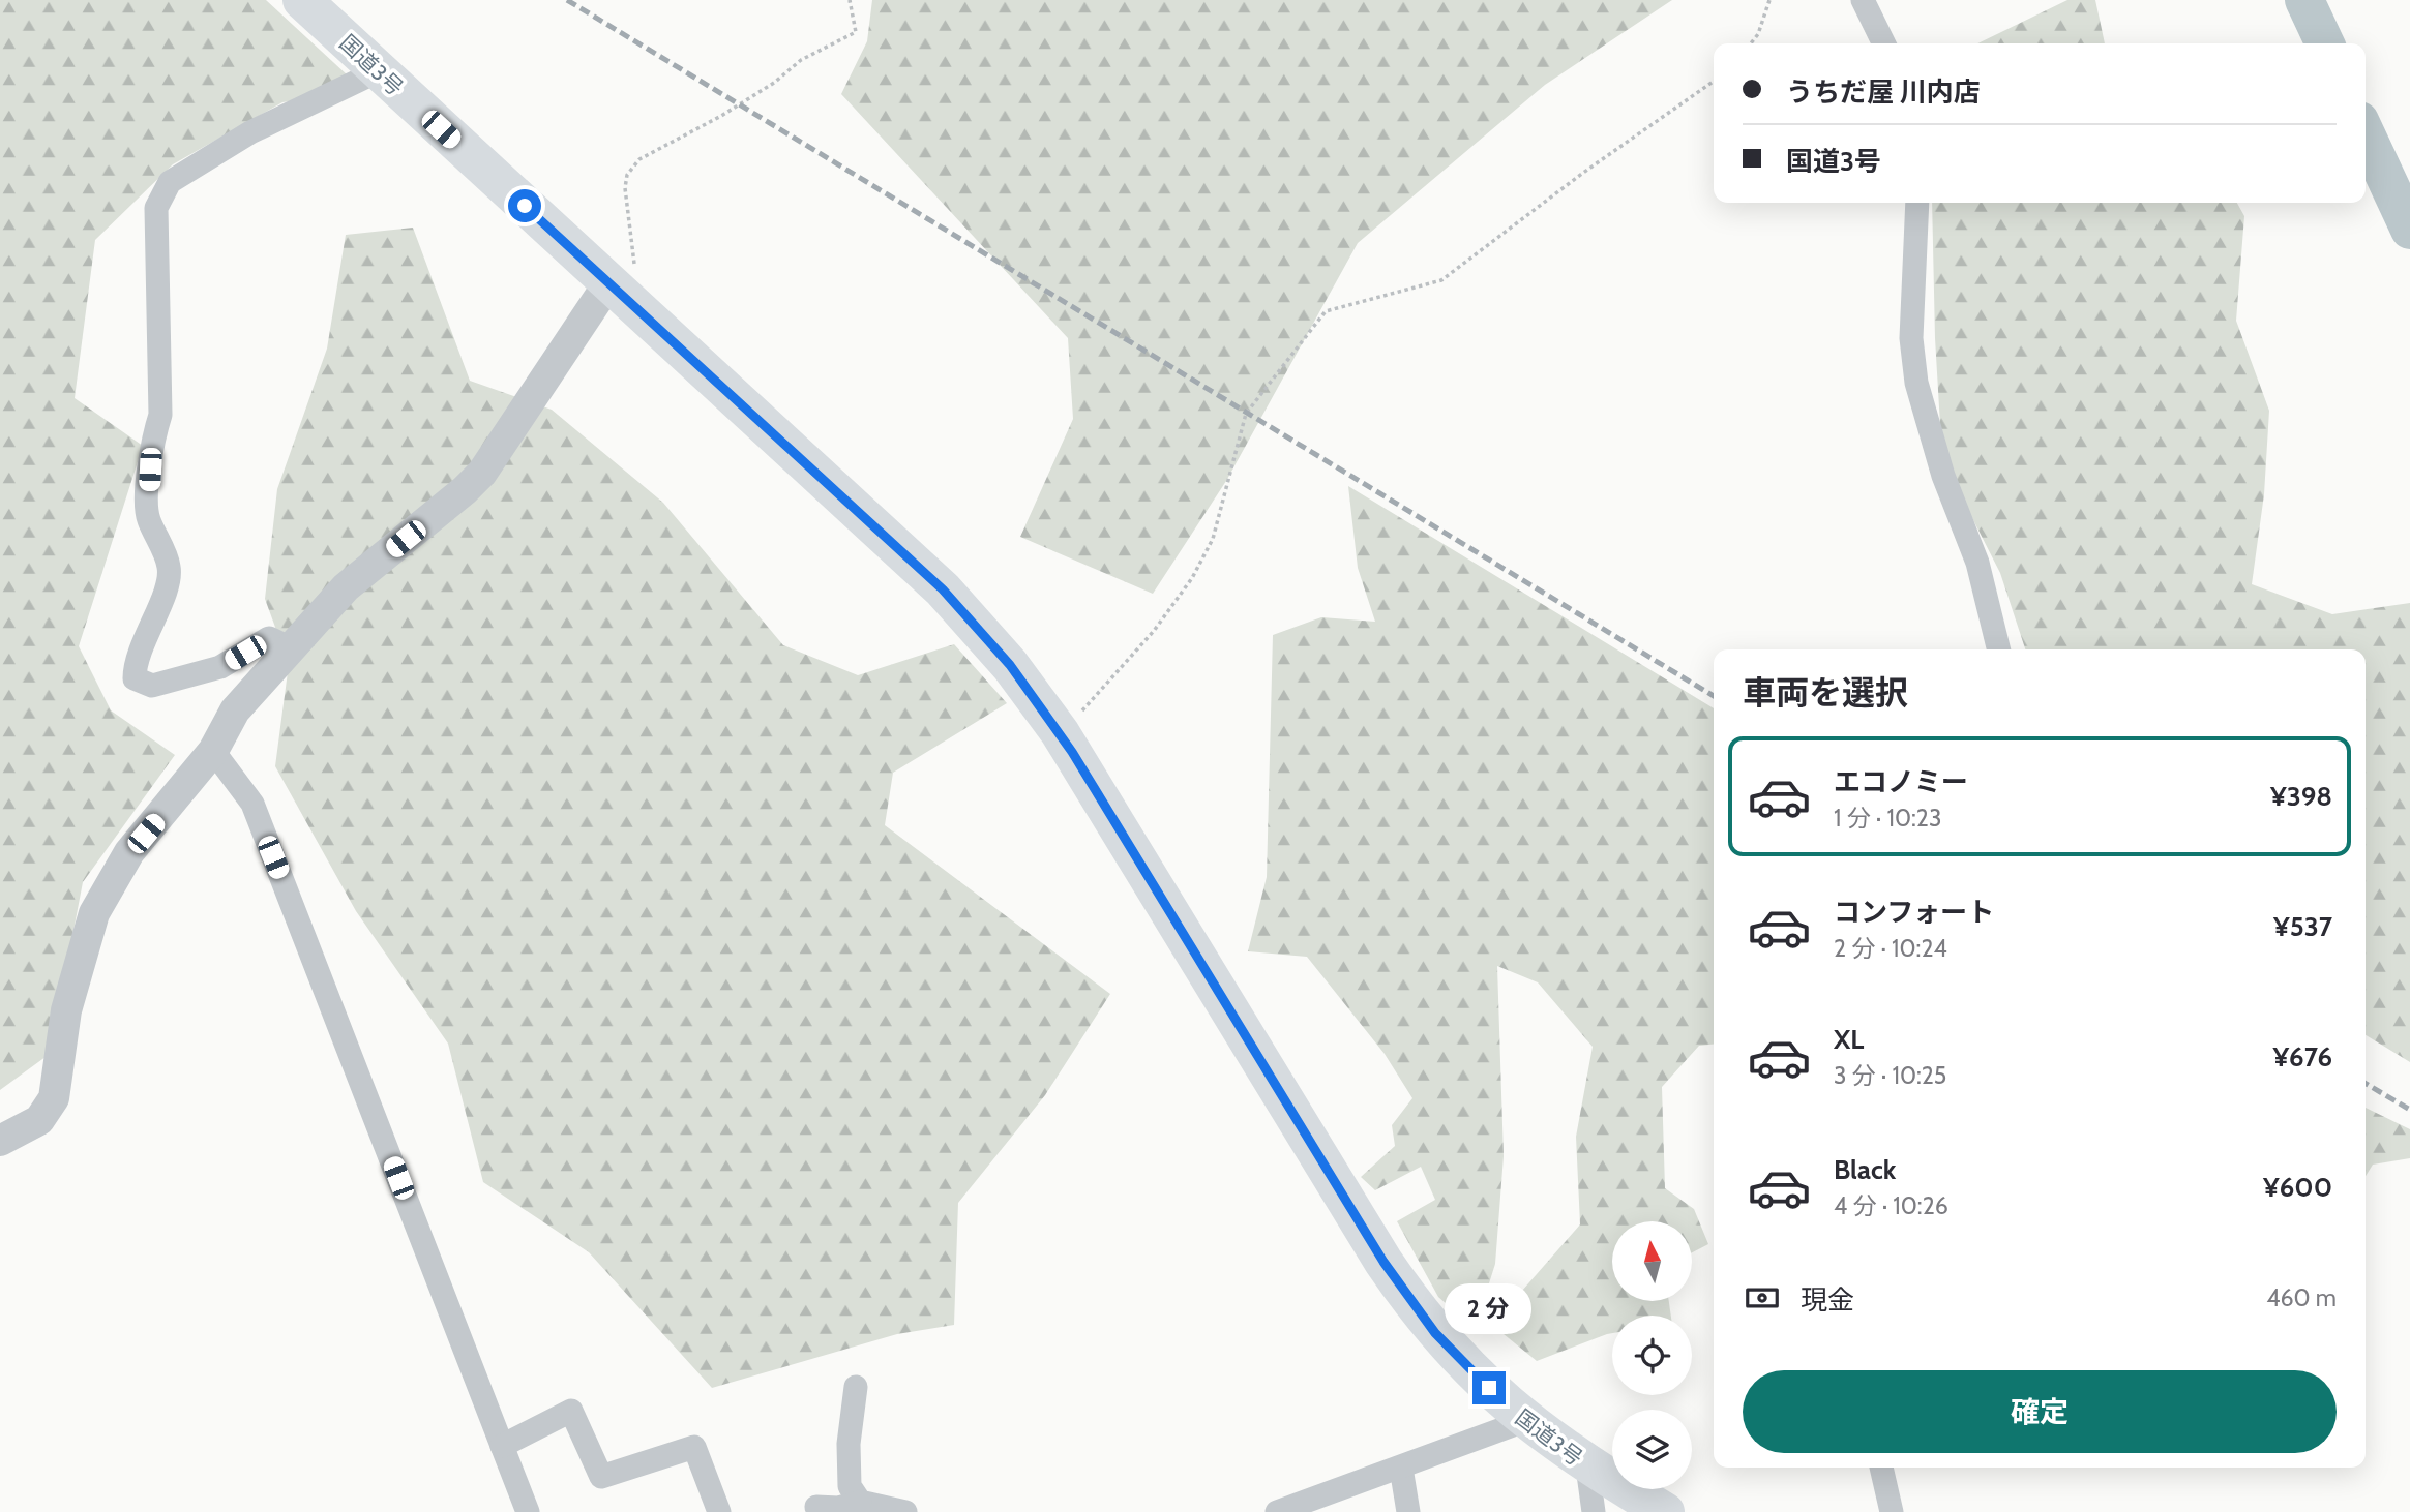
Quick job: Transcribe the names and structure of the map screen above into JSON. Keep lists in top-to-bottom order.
{
  "streets": {
    "highway": ["国道3号"]
  },
  "north": "top",
  "page": {
    "banner": ["うちだ屋 川内店", "国道3号"],
    "heading": "車両を選択",
    "list": [
      {
        "name": "エコノミー",
        "note": "1 分 · 10:23",
        "value": "¥398"
      },
      {
        "name": "コンフォート",
        "note": "2 分 · 10:24",
        "value": "¥537"
      },
      {
        "name": "XL",
        "note": "3 分 · 10:25",
        "value": "¥676"
      },
      {
        "name": "Black",
        "note": "4 分 · 10:26",
        "value": "¥600"
      }
    ],
    "pay": ["現金", "460 m"],
    "bubble": "2 分",
    "buttons": "確定"
  }
}
